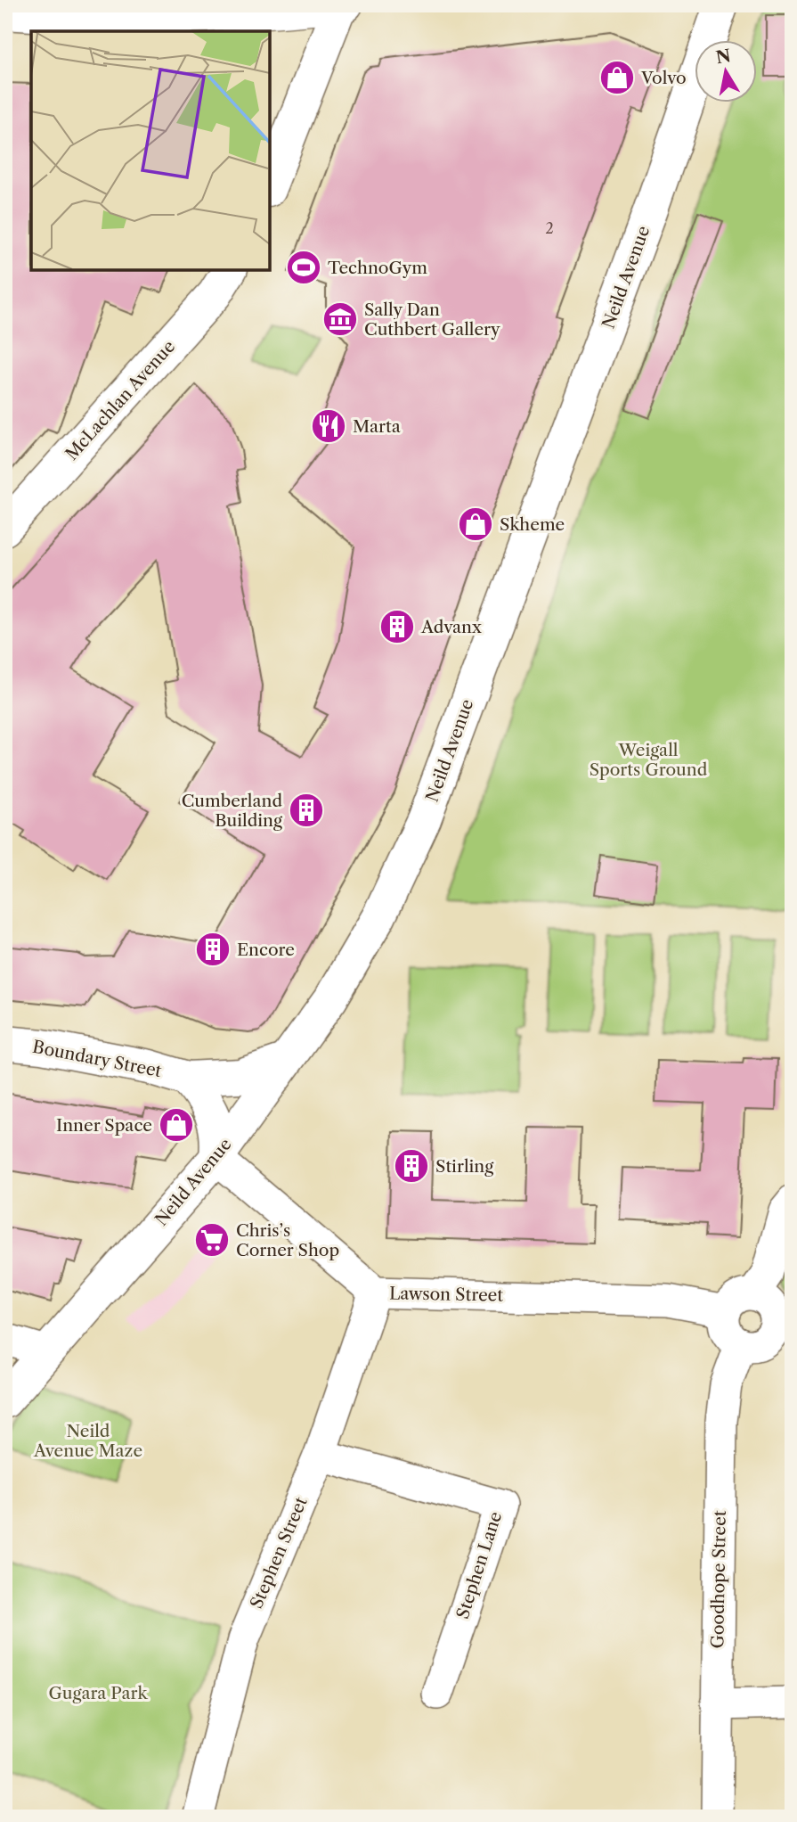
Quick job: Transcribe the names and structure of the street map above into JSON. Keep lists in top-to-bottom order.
{
  "streets": {
    "main road": ["Neild Avenue", "McLachlan Avenue", "Boundary Street"],
    "street": [
      "Lawson Street",
      "Stephen Street",
      "Stephen Lane",
      "Goodhope Street"
    ]
  },
  "crossings": [
    ["Neild Avenue", "Boundary Street"],
    ["Neild Avenue", "Lawson Street"],
    ["Lawson Street", "Stephen Street"],
    ["Lawson Street", "Goodhope Street"],
    ["Stephen Street", "Stephen Lane"]
  ],
  "parks": ["Weigall Sports Ground", "Neild Avenue Maze", "Gugara Park"],
  "places": {
    "shop": ["Volvo", "Skheme", "Inner Space"],
    "sports": ["TechnoGym"],
    "museum": ["Sally Dan Cuthbert Gallery"],
    "restaurant": ["Marta"],
    "building": [
      "Advanx",
      "Cumberland Building",
      "Encore",
      "Stirling"
    ],
    "supermarket": ["Chris’s Corner Shop"]
  },
  "house_numbers": ["2"],
  "north": "top"
}
